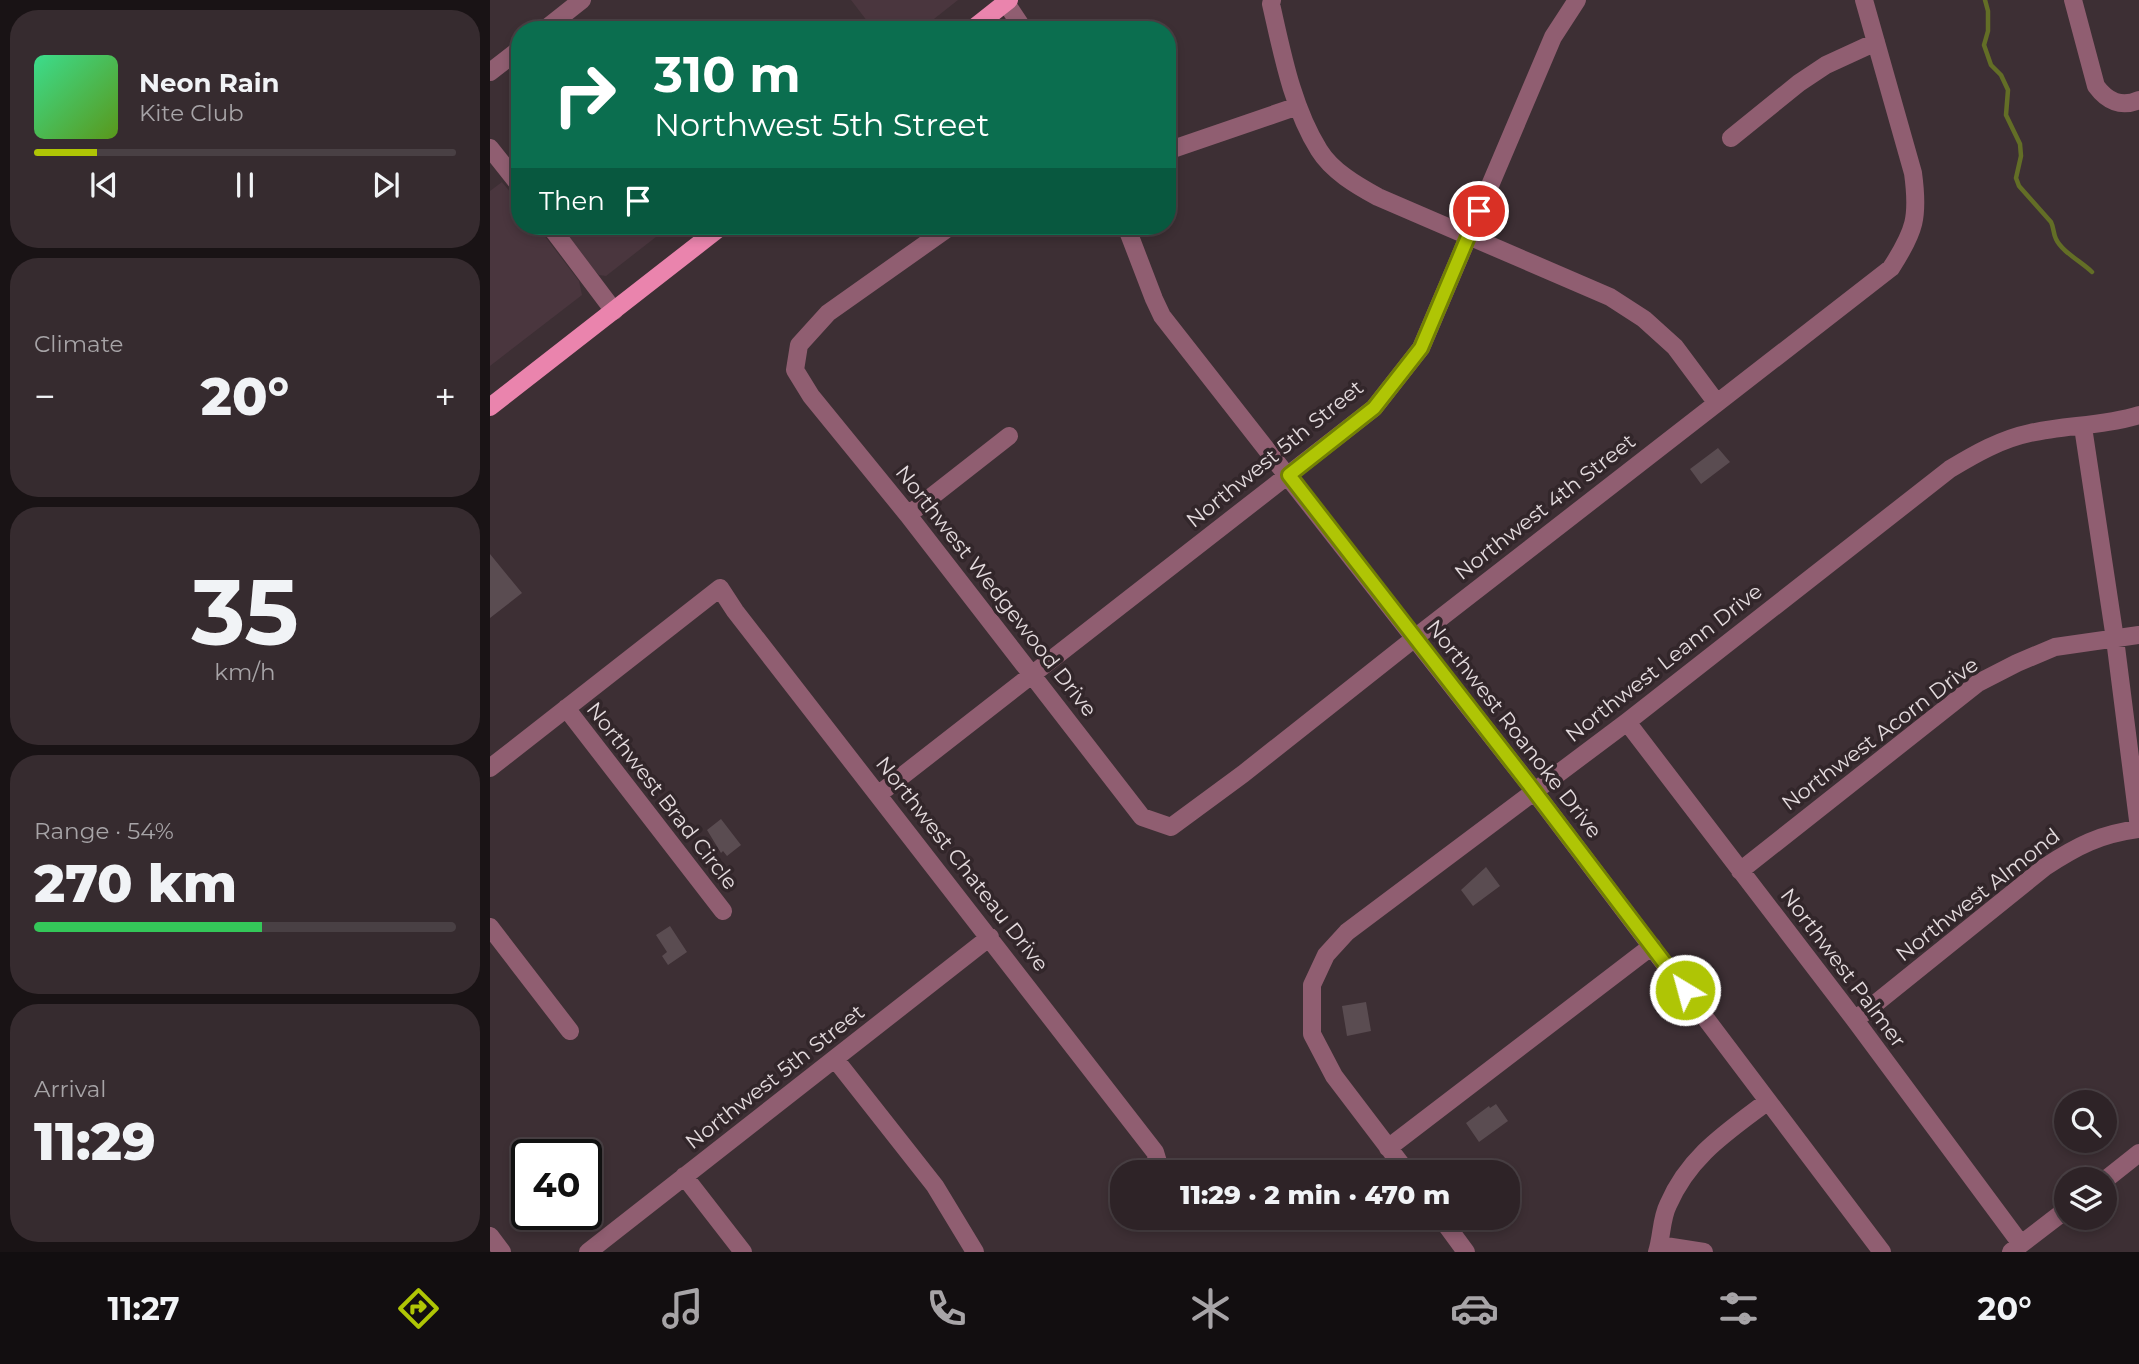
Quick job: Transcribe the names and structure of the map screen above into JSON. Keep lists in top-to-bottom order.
{
  "streets": {
    "street": [
      "Northwest 5th Street",
      "Northwest 4th Street",
      "Northwest Wedgewood Drive",
      "Northwest Leann Drive",
      "Northwest Roanoke Drive",
      "Northwest Acorn Drive",
      "Northwest Brad Circle",
      "Northwest Chateau Drive",
      "Northwest Almond",
      "Northwest Palmer"
    ]
  },
  "crossings": [
    ["Northwest 5th Street", "Northwest Wedgewood Drive"],
    ["Northwest 5th Street", "Northwest Roanoke Drive"],
    ["Northwest 5th Street", "Northwest Chateau Drive"],
    ["Northwest 4th Street", "Northwest Wedgewood Drive"],
    ["Northwest 4th Street", "Northwest Roanoke Drive"],
    ["Northwest Leann Drive", "Northwest Roanoke Drive"],
    ["Northwest Leann Drive", "Northwest Palmer"],
    ["Northwest Acorn Drive", "Northwest Palmer"],
    ["Northwest Brad Circle", "Northwest Chateau Drive"],
    ["Northwest Almond", "Northwest Palmer"]
  ],
  "page": {
    "turn": ["310 m", "Northwest 5th Street"],
    "song": ["Neon Rain", "Kite Club"],
    "then": "Then",
    "tile": [
      "Climate",
      ["35", "km/h"],
      ["Range · 54%", "270 km"],
      ["Arrival", "11:29"]
    ],
    "heat": ["−", "20°", "+"],
    "limit": "40",
    "trip": "11:29 · 2 min · 470 m",
    "tabs": ["11:27", "20°"]
  }
}
